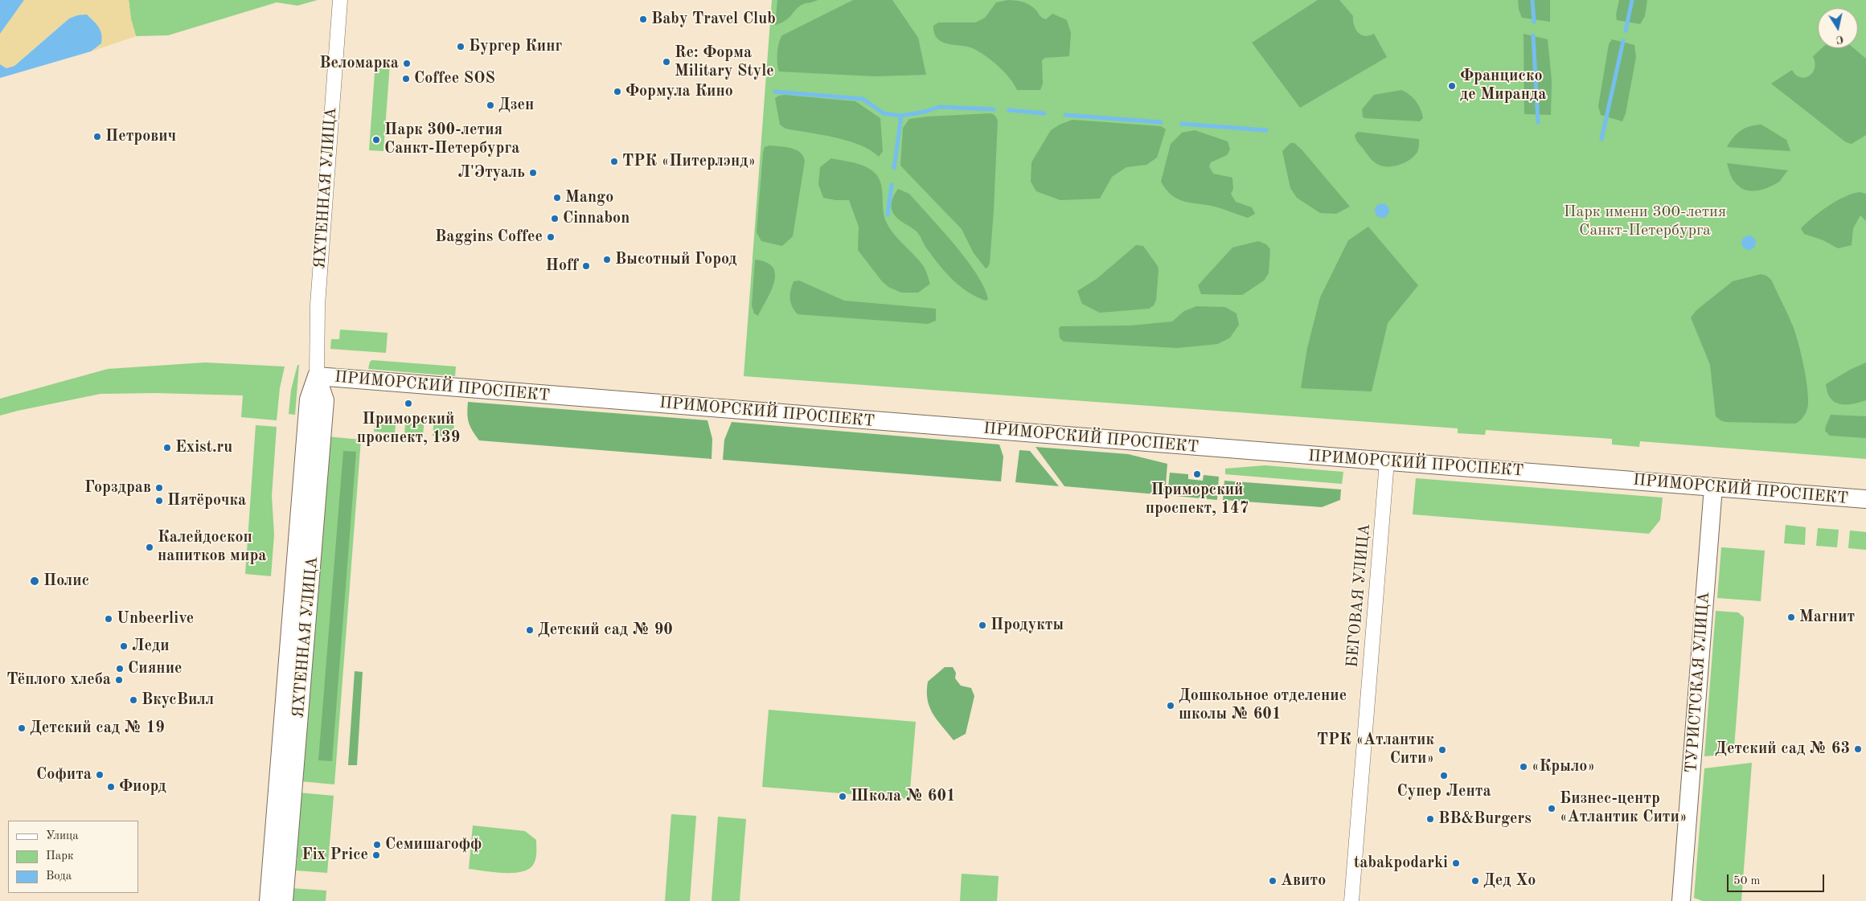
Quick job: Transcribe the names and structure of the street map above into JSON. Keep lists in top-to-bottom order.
{
  "streets": {
    "street": [
      "ЯХТЕННАЯ УЛИЦА",
      "ПРИМОРСКИЙ ПРОСПЕКТ",
      "БЕГОВАЯ УЛИЦА",
      "ТУРИСТСКАЯ УЛИЦА"
    ]
  },
  "crossings": [
    ["ЯХТЕННАЯ УЛИЦА", "ПРИМОРСКИЙ ПРОСПЕКТ"],
    ["ПРИМОРСКИЙ ПРОСПЕКТ", "БЕГОВАЯ УЛИЦА"],
    ["ПРИМОРСКИЙ ПРОСПЕКТ", "ТУРИСТСКАЯ УЛИЦА"]
  ],
  "parks": ["Парк имени 300-летия Санкт-Петербурга"],
  "places": [
    "Baby Travel Club",
    "Бургер Кинг",
    "Re: Форма Military Style",
    "Веломарка",
    "Coffee SOS",
    "Франциско де Миранда",
    "Формула Кино",
    "Дзен",
    "Петрович",
    "Парк 300-летия Санкт-Петербурга",
    "ТРК «Питерлэнд»",
    "Л'Этуаль",
    "Mango",
    "Cinnabon",
    "Baggins Coffee",
    "Высотный Город",
    "Hoff",
    "Приморский проспект, 139",
    "Exist.ru",
    "Приморский проспект, 147",
    "Горздрав",
    "Пятёрочка",
    "Калейдоскоп напитков мира",
    "Полис",
    "Магнит",
    "Unbeerlive",
    "Продукты",
    "Детский сад № 90",
    "Леди",
    "Сияние",
    "Тёплого хлеба",
    "ВкусВилл",
    "Дошкольное отделение школы № 601",
    "Детский сад № 19",
    "Детский сад № 63",
    "ТРК «Атлантик Сити»",
    "«Крыло»",
    "Софита",
    "Супер Лента",
    "Фиорд",
    "Школа № 601",
    "Бизнес-центр «Атлантик Сити»",
    "BB&Burgers",
    "Семишагофф",
    "Fix Price",
    "tabakpodarki",
    "Авито",
    "Дед Хо"
  ],
  "legend": ["Улица", "Парк", "Вода"],
  "scale_bar": "50 m",
  "north": "bottom"
}
